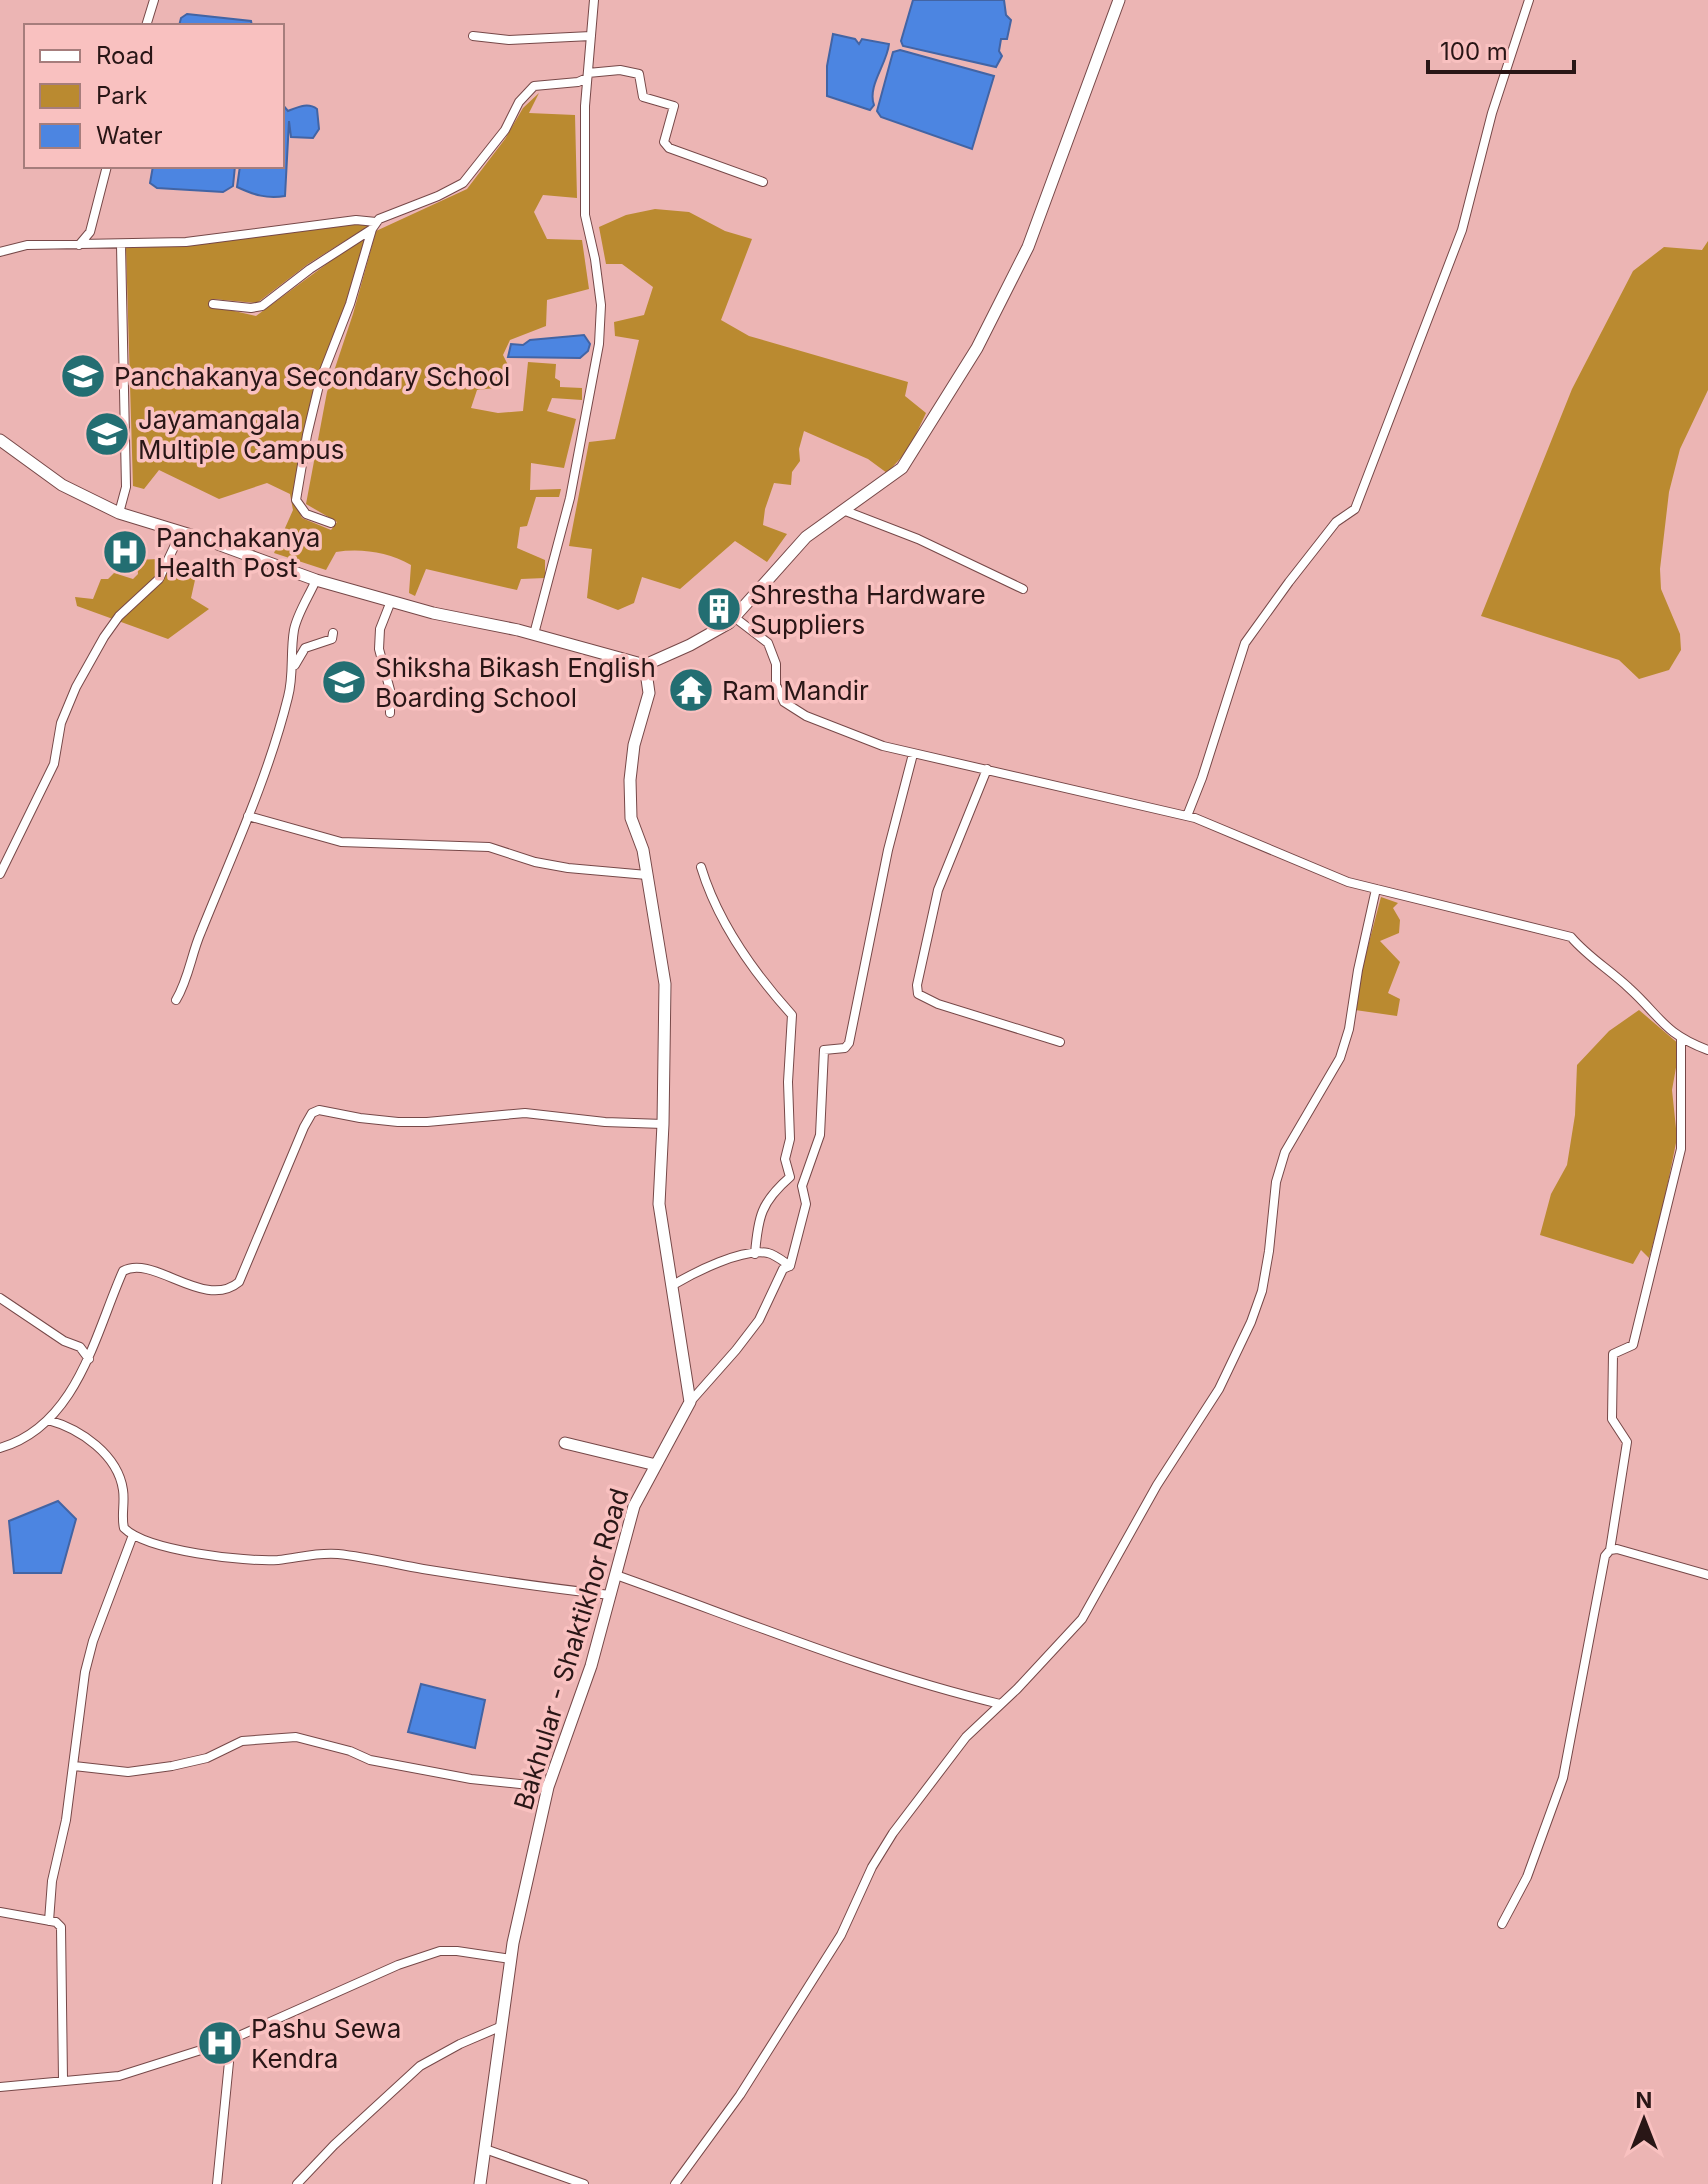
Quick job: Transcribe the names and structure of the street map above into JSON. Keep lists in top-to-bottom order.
{
  "streets": {
    "street": ["Bakhular - Shaktikhor Road"]
  },
  "places": {
    "school or university": ["Panchakanya Secondary School", "Jayamangala Multiple Campus", "Shiksha Bikash English Boarding School"],
    "hospital": ["Panchakanya Health Post", "Pashu Sewa Kendra"],
    "building": ["Shrestha Hardware Suppliers"],
    "temple": ["Ram Mandir"]
  },
  "legend": ["Road", "Park", "Water"],
  "scale_bar": "100 m",
  "north": "top"
}
